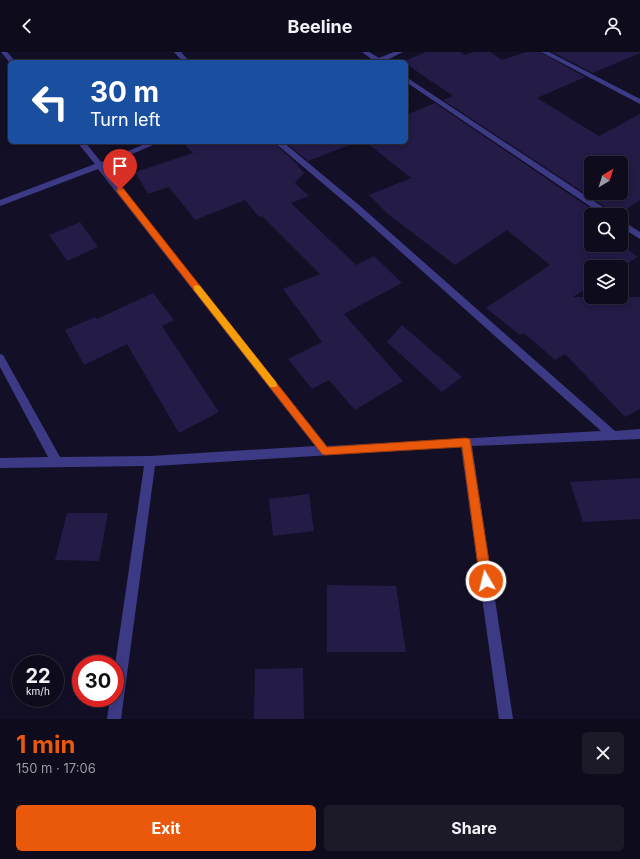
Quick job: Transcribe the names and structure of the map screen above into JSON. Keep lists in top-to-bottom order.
{
  "north": "top right",
  "page": {
    "header": "Beeline",
    "turn": ["30 m", "Turn left"],
    "speed": "22 km/h",
    "limit": "30",
    "heading": ["1 min", "150 m · 17:06"],
    "buttons": ["Exit", "Share"]
  }
}
